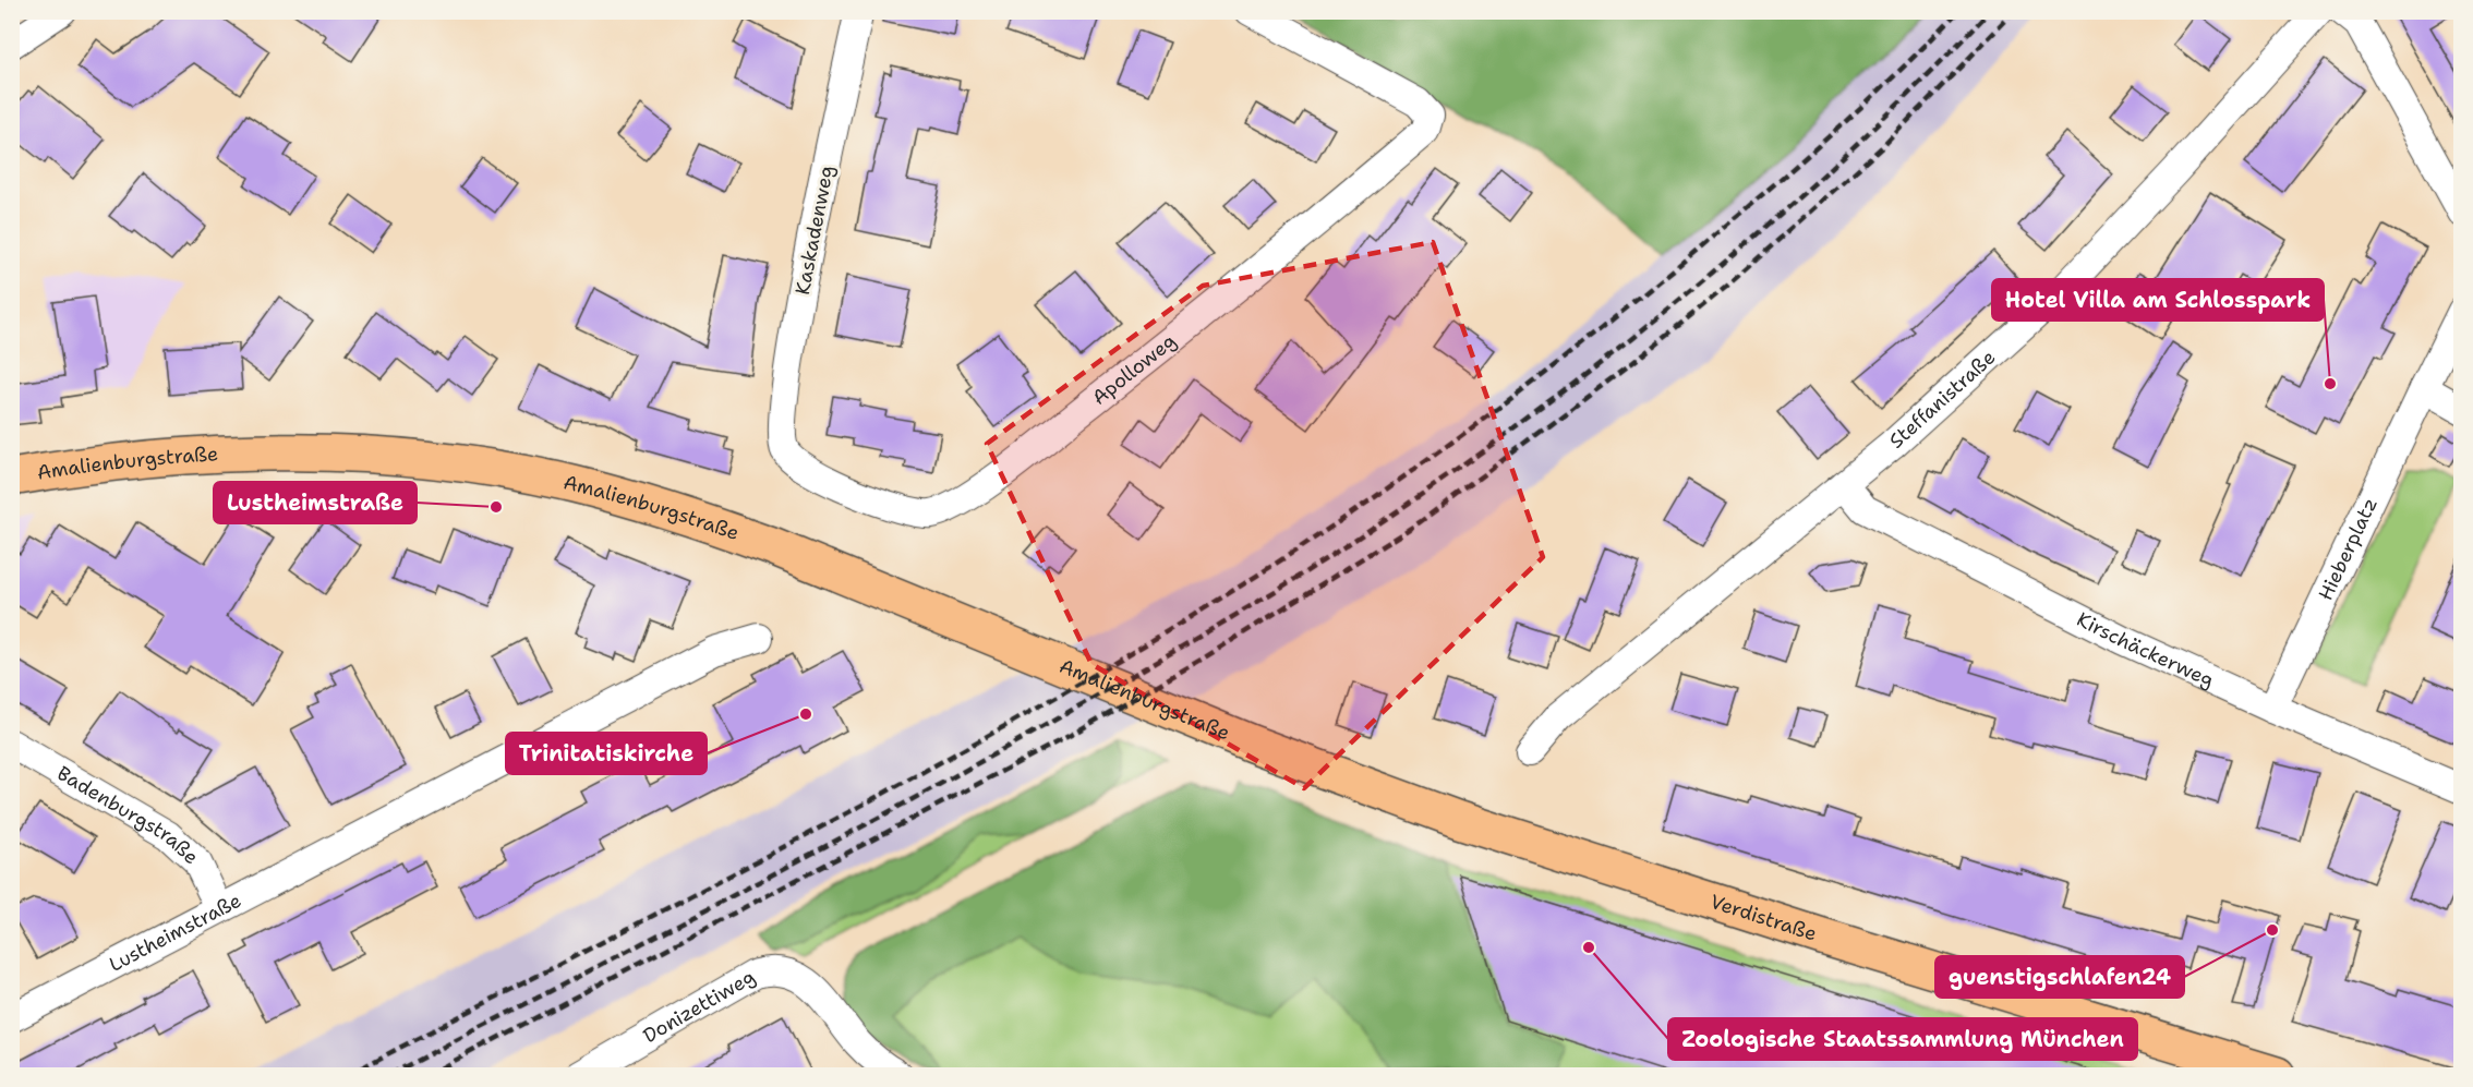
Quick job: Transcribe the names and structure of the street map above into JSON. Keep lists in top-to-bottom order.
{
  "streets": {
    "main road": ["Amalienburgstraße", "Verdistraße"],
    "street": [
      "Kaskadenweg",
      "Apolloweg",
      "Steffanistraße",
      "Hieberplatz",
      "Kirschäckerweg",
      "Badenburgstraße",
      "Lustheimstraße",
      "Donizettiweg"
    ]
  },
  "crossings": [
    ["Kaskadenweg", "Apolloweg"],
    ["Steffanistraße", "Kirschäckerweg"],
    ["Amalienburgstraße", "Verdistraße"],
    ["Hieberplatz", "Kirschäckerweg"],
    ["Badenburgstraße", "Lustheimstraße"]
  ],
  "places": [
    "Hotel Villa am Schlosspark",
    "Lustheimstraße",
    "Trinitatiskirche",
    "guenstigschlafen24",
    "Zoologische Staatssammlung München"
  ]
}
